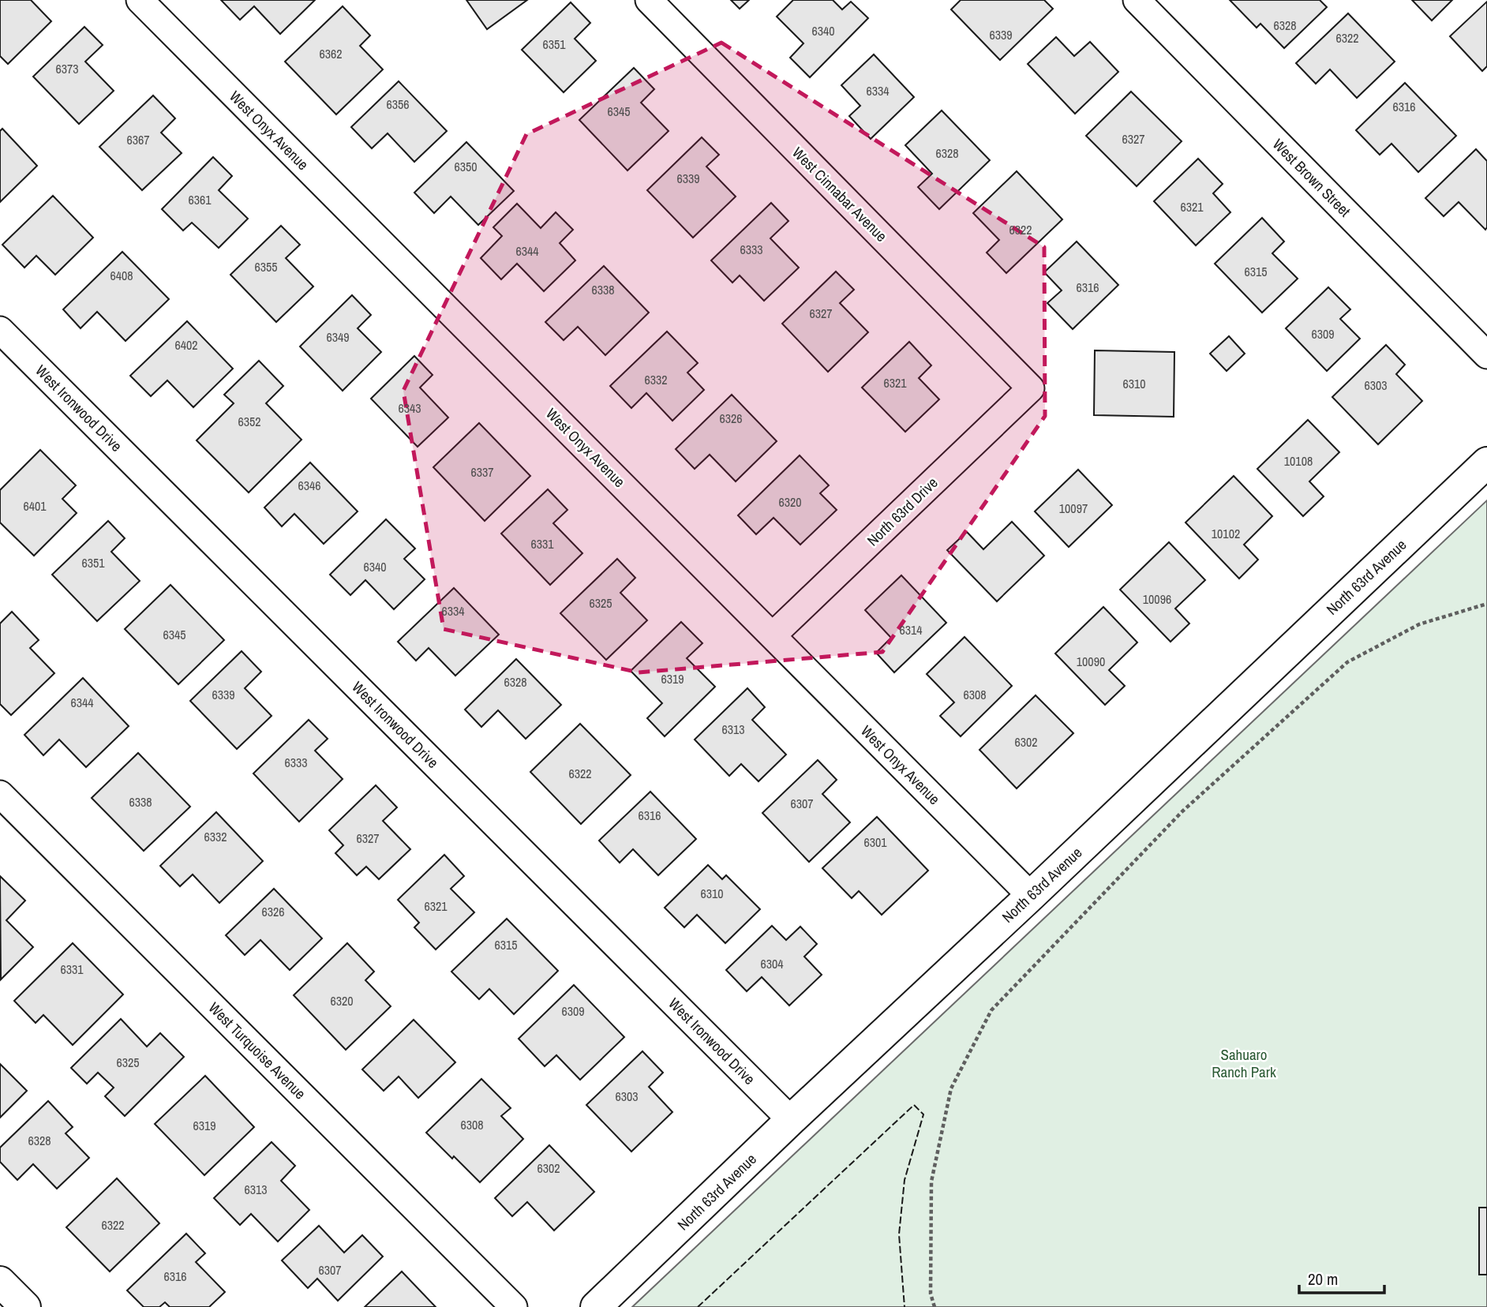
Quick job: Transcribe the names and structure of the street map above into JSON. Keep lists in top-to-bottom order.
{
  "streets": {
    "street": [
      "West Onyx Avenue",
      "West Brown Street",
      "West Cinnabar Avenue",
      "West Ironwood Drive",
      "North 63rd Drive",
      "North 63rd Avenue",
      "West Turquoise Avenue"
    ]
  },
  "crossings": [
    ["West Onyx Avenue", "North 63rd Drive"],
    ["West Onyx Avenue", "North 63rd Avenue"],
    ["West Cinnabar Avenue", "North 63rd Drive"],
    ["West Ironwood Drive", "North 63rd Avenue"]
  ],
  "parks": ["Sahuaro Ranch Park"],
  "house_numbers": [
    "6328",
    "6340",
    "6339",
    "6322",
    "6351",
    "6362",
    "6373",
    "6334",
    "6356",
    "6316",
    "6345",
    "6327",
    "6367",
    "6328",
    "6350",
    "6339",
    "6361",
    "6321",
    "6322",
    "6333",
    "6344",
    "6355",
    "6315",
    "6408",
    "6316",
    "6338",
    "6327",
    "6309",
    "6349",
    "6402",
    "6332",
    "6321",
    "6310",
    "6303",
    "6343",
    "6326",
    "6352",
    "10108",
    "6337",
    "6346",
    "6320",
    "6401",
    "10097",
    "10102",
    "6331",
    "6351",
    "6340",
    "10096",
    "6325",
    "6334",
    "6314",
    "6345",
    "10090",
    "6319",
    "6328",
    "6339",
    "6308",
    "6344",
    "6313",
    "6302",
    "6333",
    "6322",
    "6338",
    "6307",
    "6316",
    "6332",
    "6327",
    "6301",
    "6310",
    "6321",
    "6326",
    "6315",
    "6304",
    "6331",
    "6320",
    "6309",
    "6325",
    "6303",
    "6308",
    "6319",
    "6328",
    "6302",
    "6313",
    "6322",
    "6307",
    "6316"
  ],
  "scale_bar": "20 m"
}
